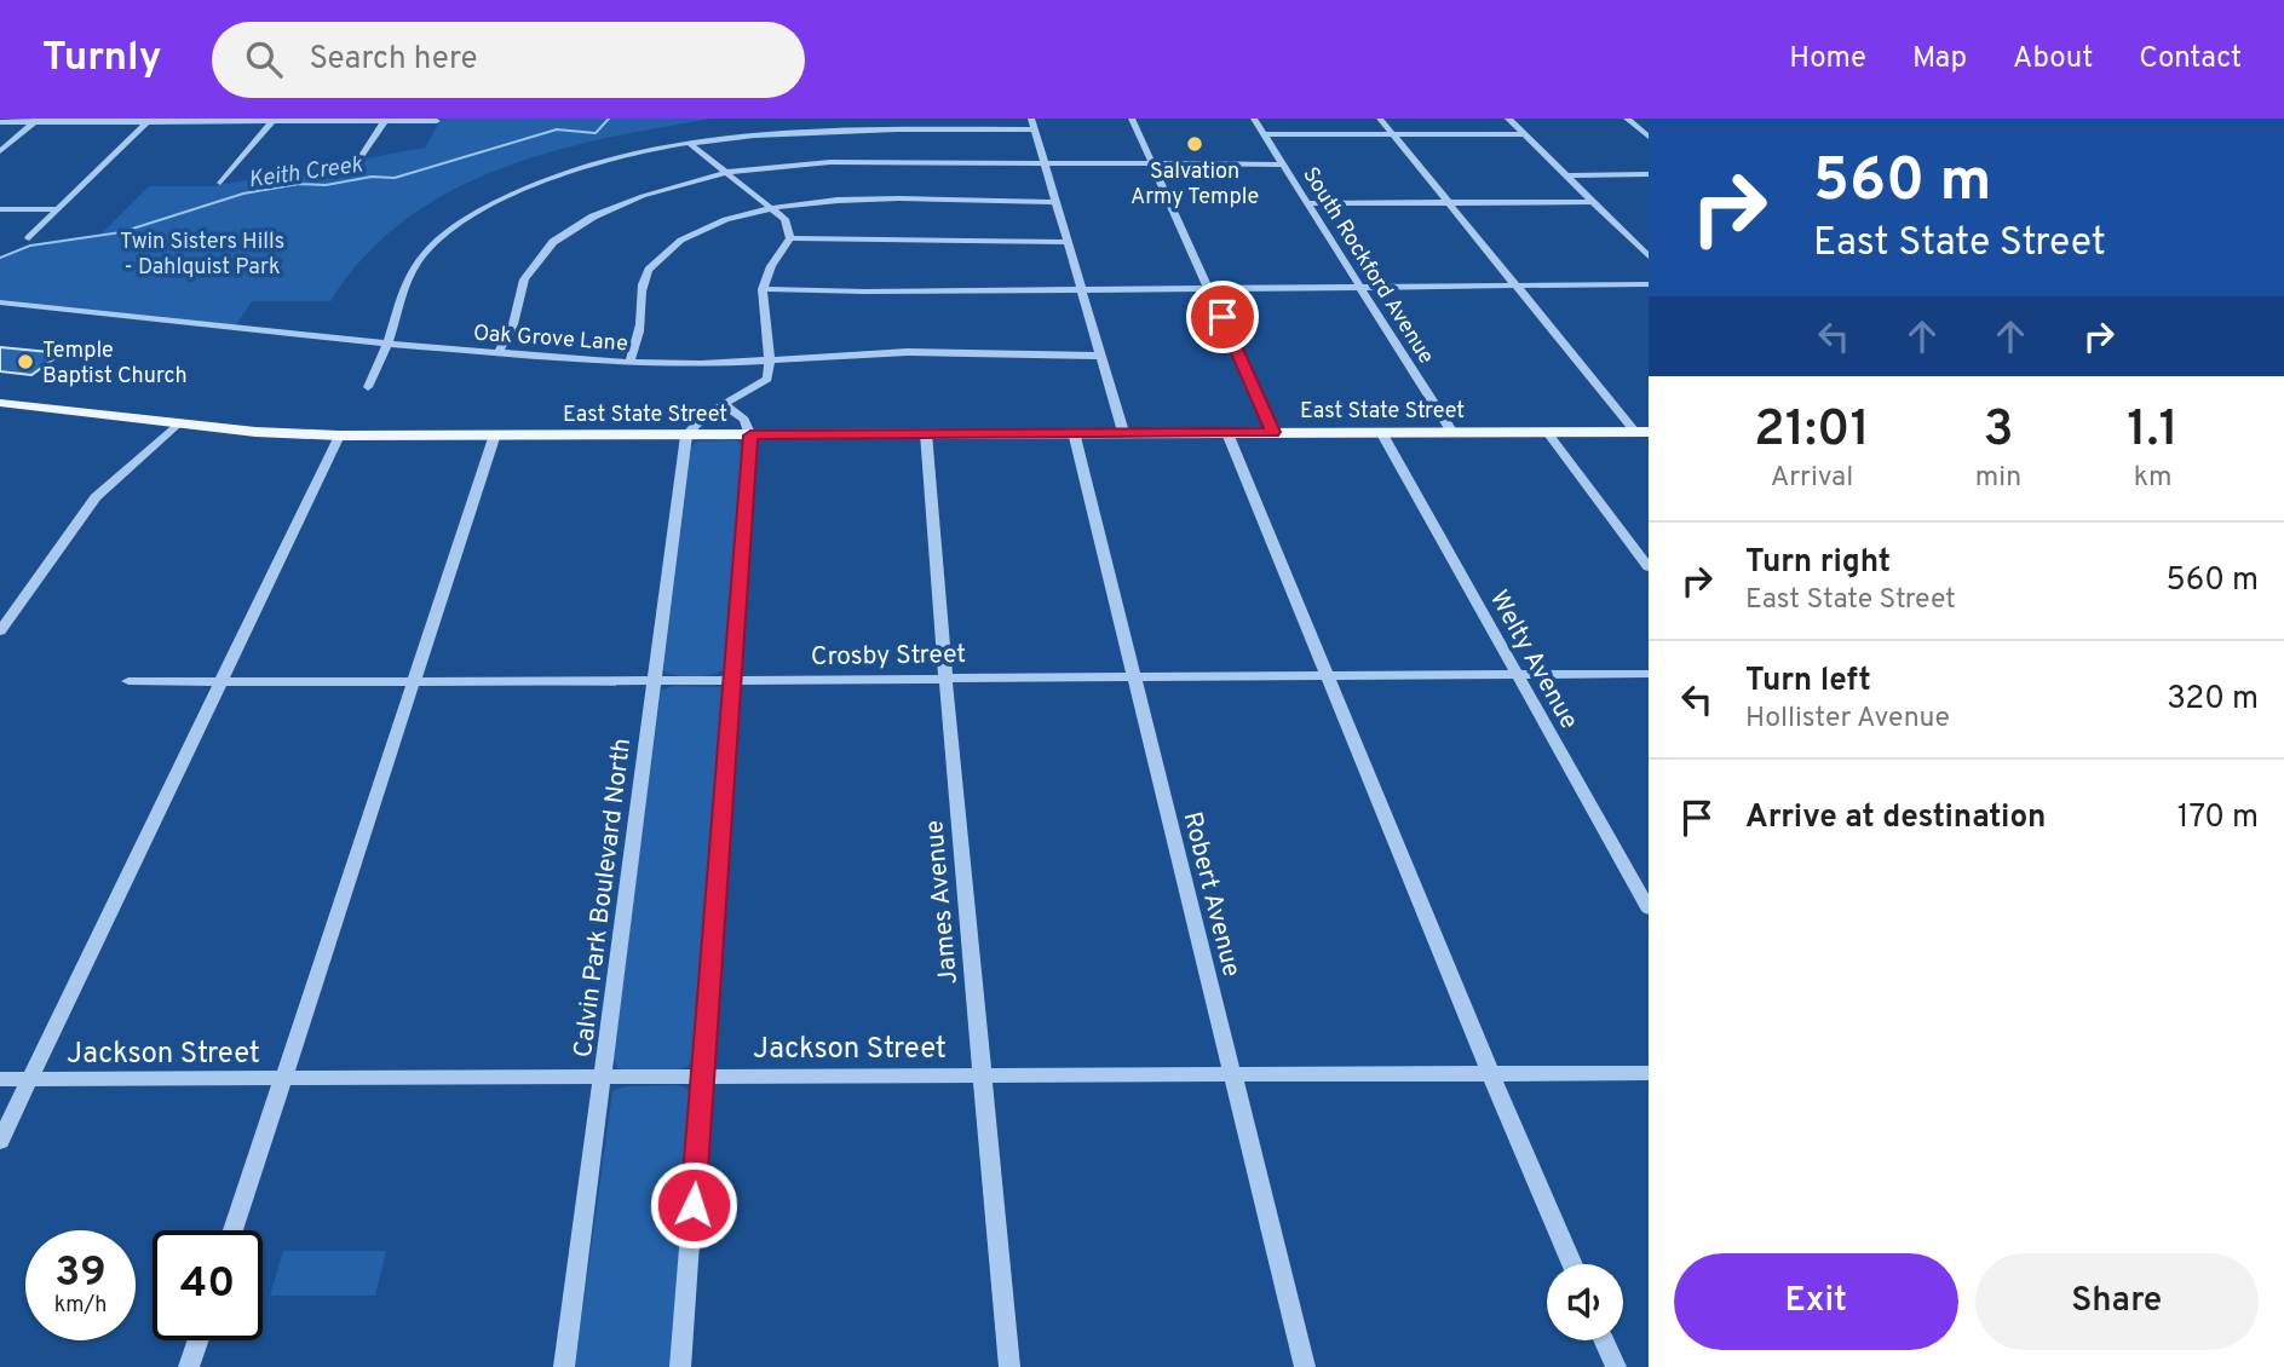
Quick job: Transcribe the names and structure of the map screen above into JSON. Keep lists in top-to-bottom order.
{
  "streets": {
    "main road": ["East State Street"],
    "street": [
      "South Rockford Avenue",
      "Oak Grove Lane",
      "Crosby Street",
      "Welty Avenue",
      "Robert Avenue",
      "Calvin Park Boulevard North",
      "James Avenue",
      "Jackson Street"
    ]
  },
  "crossings": [
    ["South Rockford Avenue", "East State Street"],
    ["East State Street", "Welty Avenue"],
    ["East State Street", "Robert Avenue"],
    ["East State Street", "Calvin Park Boulevard North"],
    ["East State Street", "James Avenue"],
    ["Crosby Street", "Welty Avenue"],
    ["Crosby Street", "Robert Avenue"],
    ["Crosby Street", "Calvin Park Boulevard North"],
    ["Crosby Street", "James Avenue"],
    ["Robert Avenue", "Jackson Street"],
    ["Calvin Park Boulevard North", "Jackson Street"],
    ["James Avenue", "Jackson Street"]
  ],
  "water": ["Keith Creek"],
  "parks": ["Twin Sisters Hills - Dahlquist Park"],
  "places": ["Salvation Army Temple", "Temple Baptist Church"],
  "page": {
    "header": "Turnly",
    "search": "Search here",
    "nav": [
      "Home",
      "Map",
      "About",
      "Contact"
    ],
    "turn": ["560 m", "East State Street"],
    "eta": [
      "21:01",
      "Arrival",
      "3",
      "min",
      "1.1",
      "km"
    ],
    "list": [
      {
        "name": "Turn right",
        "note": "East State Street",
        "value": "560 m"
      },
      {
        "name": "Turn left",
        "note": "Hollister Avenue",
        "value": "320 m"
      },
      {
        "name": "Arrive at destination",
        "value": "170 m"
      }
    ],
    "speed": "39 km/h",
    "limit": "40",
    "buttons": ["Exit", "Share"]
  }
}
